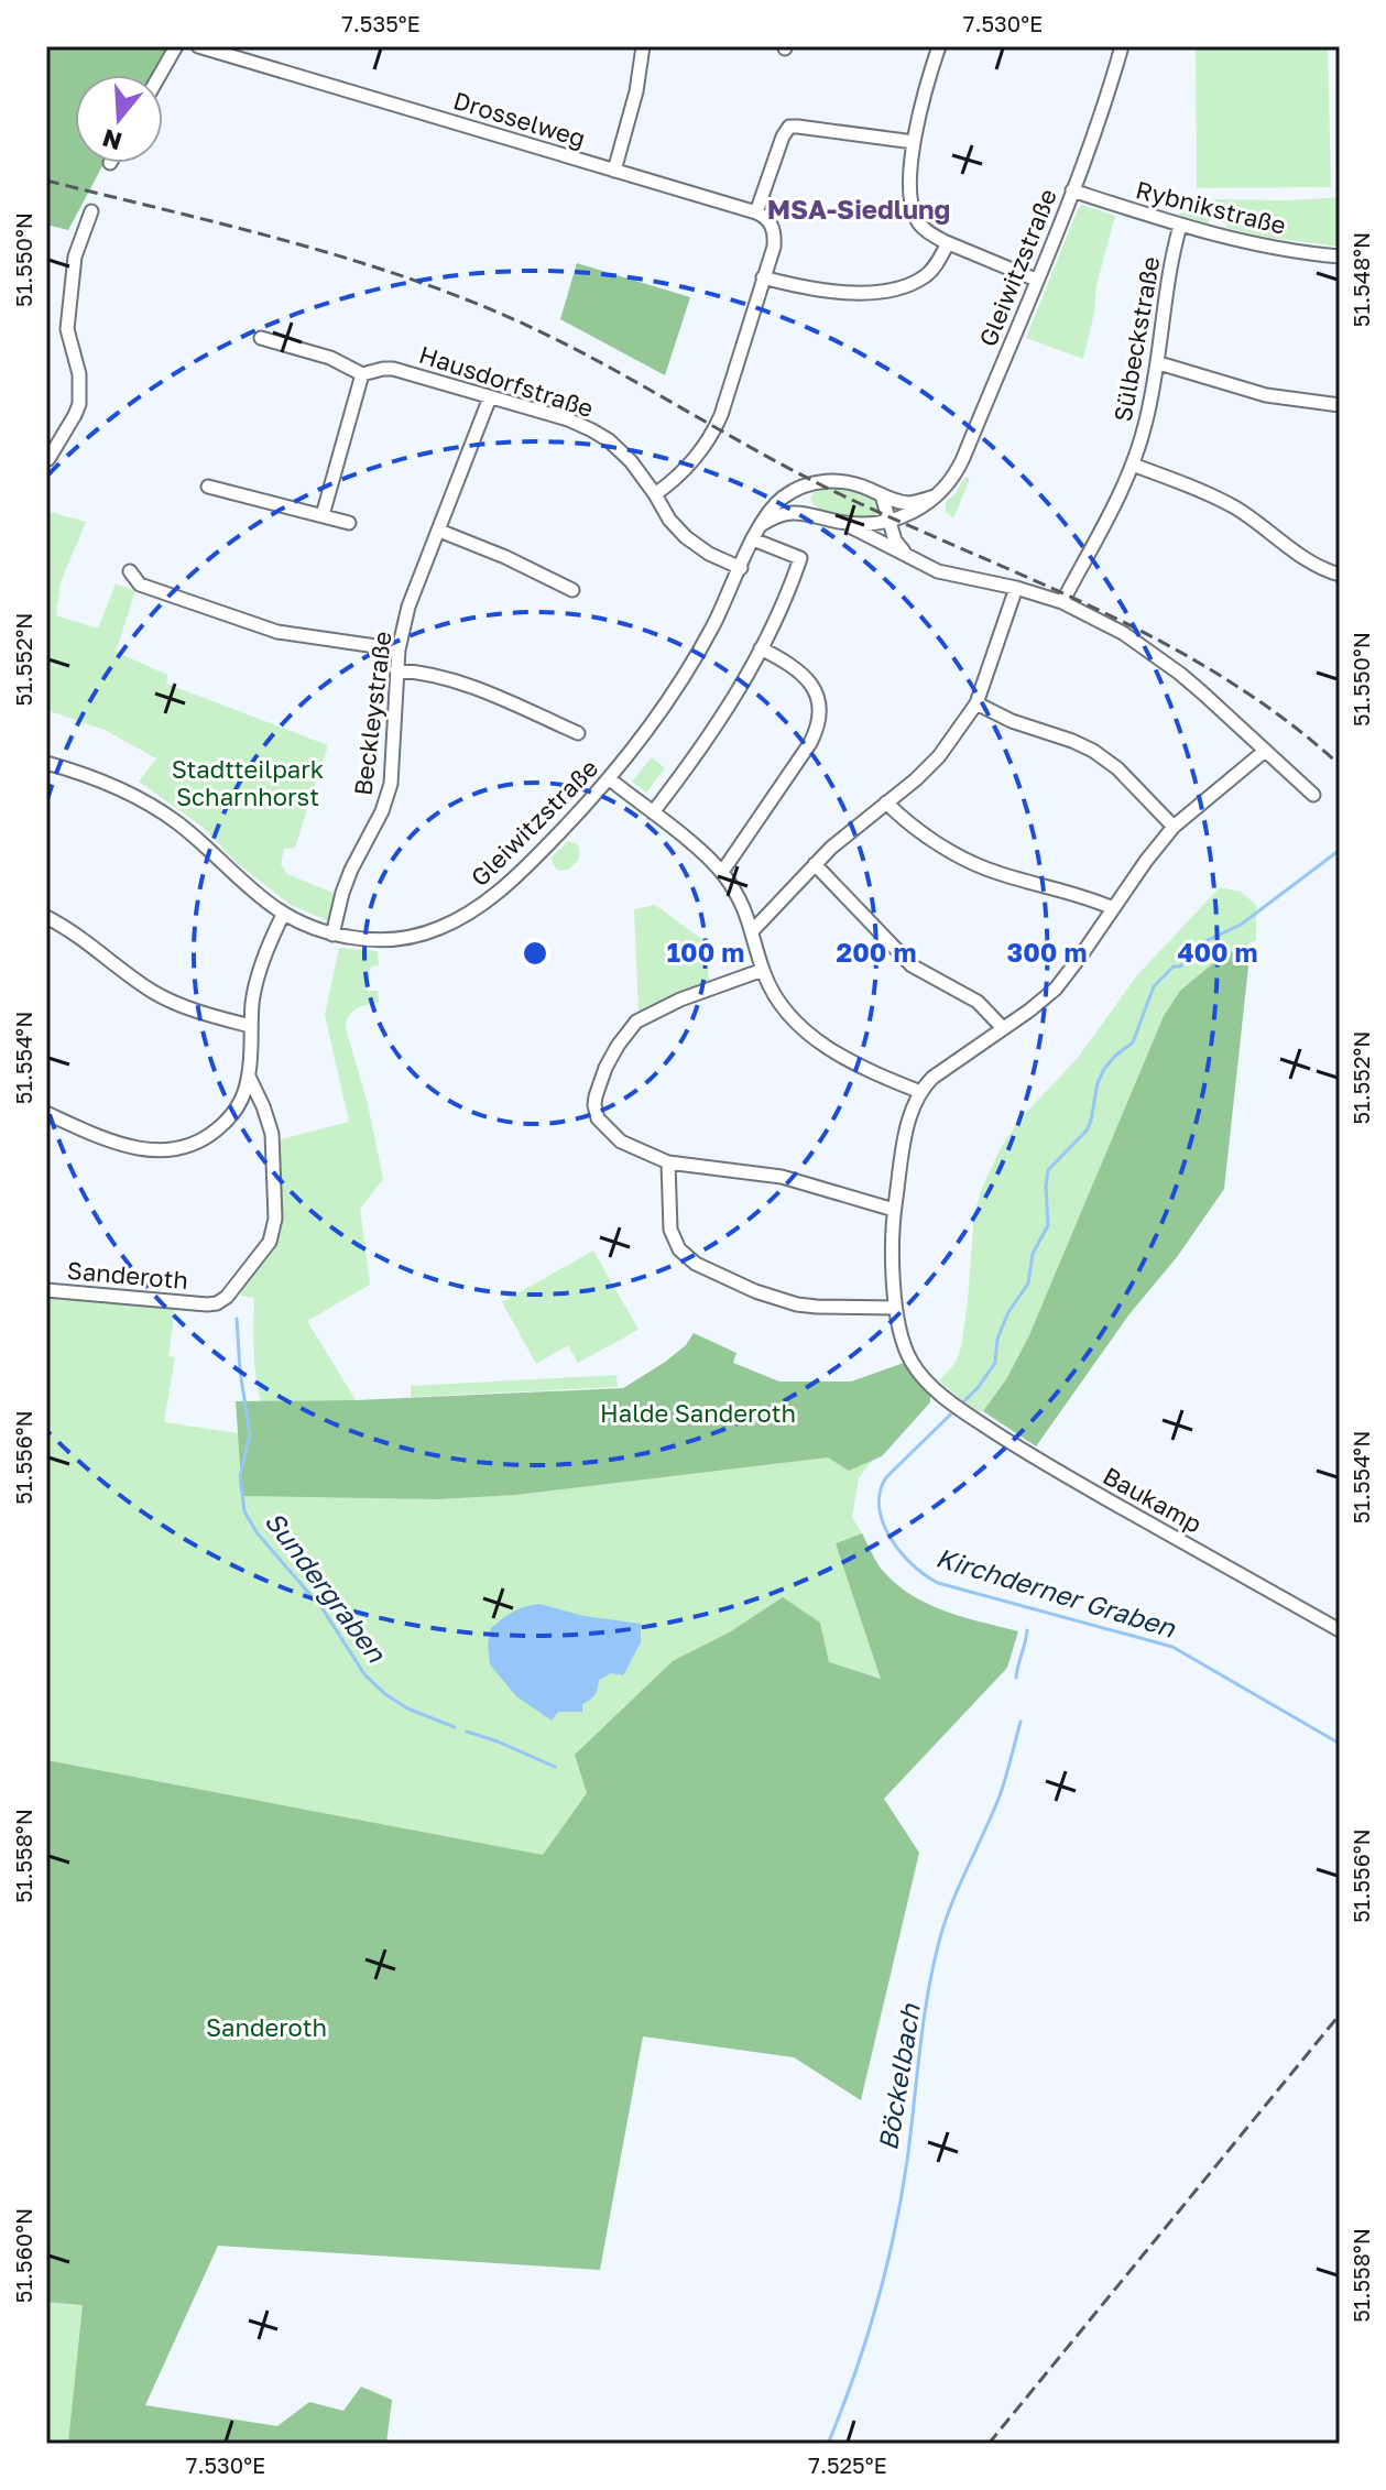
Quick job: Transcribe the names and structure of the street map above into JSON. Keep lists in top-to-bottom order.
{
  "streets": {
    "street": [
      "Drosselweg",
      "Rybnikstraße",
      "Gleiwitzstraße",
      "Sülbeckstraße",
      "Hausdorfstraße",
      "Beckleystraße",
      "Sanderoth",
      "Baukamp"
    ]
  },
  "crossings": [
    ["Rybnikstraße", "Gleiwitzstraße"],
    ["Rybnikstraße", "Sülbeckstraße"],
    ["Gleiwitzstraße", "Hausdorfstraße"],
    ["Gleiwitzstraße", "Beckleystraße"],
    ["Hausdorfstraße", "Beckleystraße"]
  ],
  "districts": ["MSA-Siedlung"],
  "water": ["Sundergraben", "Kirchderner Graben", "Böckelbach"],
  "parks": ["Stadtteilpark Scharnhorst", "Halde Sanderoth", "Sanderoth"],
  "north": "bottom",
  "coordinates": [
    "7.535°E",
    "7.530°E",
    "51.550°N",
    "51.548°N",
    "51.552°N",
    "51.554°N",
    "51.556°N",
    "51.558°N",
    "51.560°N",
    "7.525°E"
  ],
  "rings": [
    "100 m",
    "200 m",
    "300 m",
    "400 m"
  ]
}
